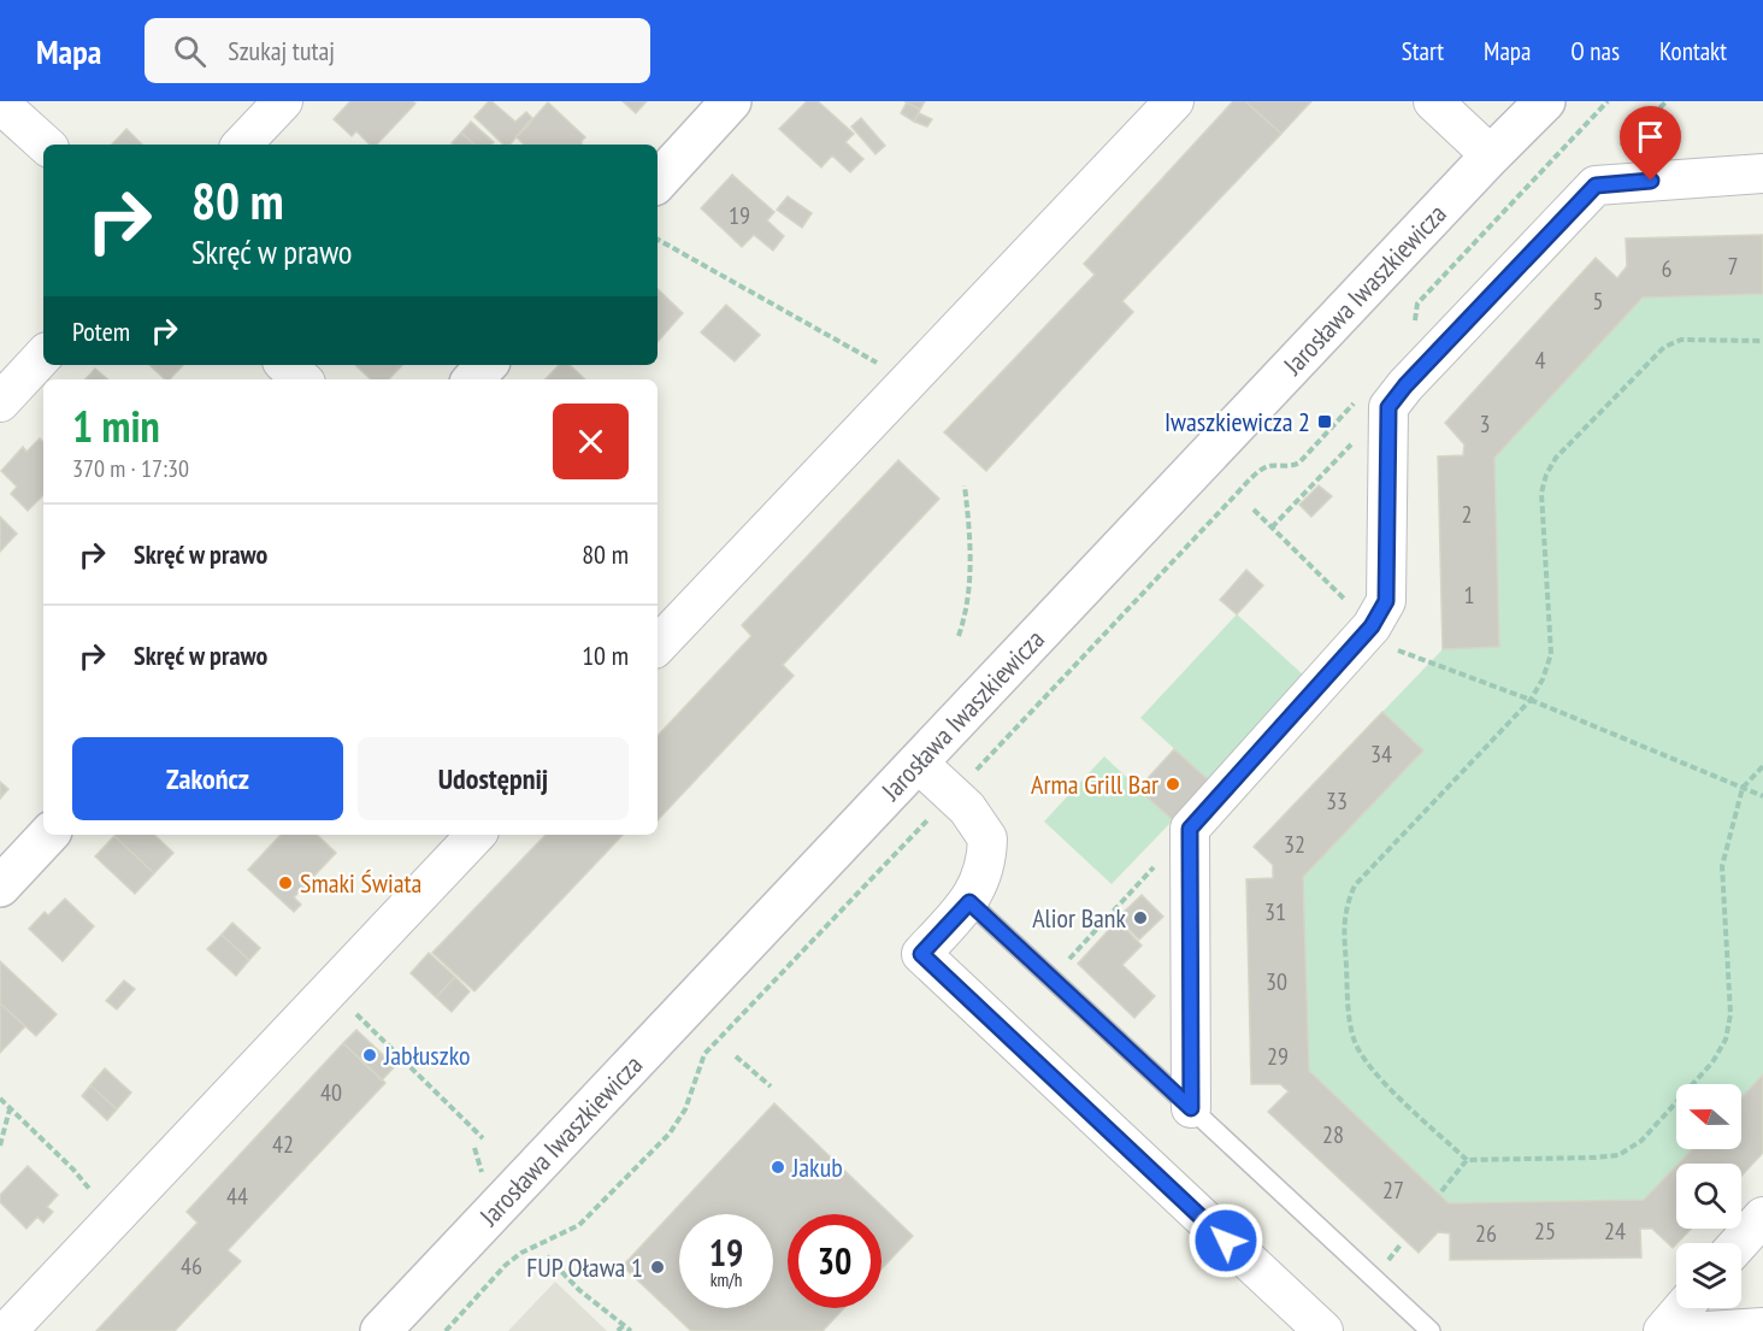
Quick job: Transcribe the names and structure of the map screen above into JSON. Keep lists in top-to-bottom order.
{
  "streets": {
    "street": ["Jarosława Iwaszkiewicza"]
  },
  "places": {
    "transit": ["Iwaszkiewicza 2"],
    "other": [
      "Arma Grill Bar",
      "Smaki Świata",
      "Alior Bank",
      "Jabłuszko",
      "Jakub",
      "FUP Oława 1"
    ]
  },
  "house_numbers": [
    "19",
    "7",
    "6",
    "5",
    "4",
    "3",
    "2",
    "1",
    "34",
    "33",
    "32",
    "31",
    "30",
    "29",
    "40",
    "28",
    "42",
    "27",
    "44",
    "25",
    "24",
    "26",
    "46"
  ],
  "north": "left",
  "page": {
    "header": "Mapa",
    "search": "Szukaj tutaj",
    "nav": [
      "Start",
      "Mapa",
      "O nas",
      "Kontakt"
    ],
    "turn": ["80 m", "Skręć w prawo"],
    "then": "Potem",
    "heading": ["1 min", "370 m · 17:30"],
    "list": [
      {
        "name": "Skręć w prawo",
        "value": "80 m"
      },
      {
        "name": "Skręć w prawo",
        "value": "10 m"
      }
    ],
    "buttons": ["Zakończ", "Udostępnij"],
    "speed": "19 km/h",
    "limit": "30"
  }
}
